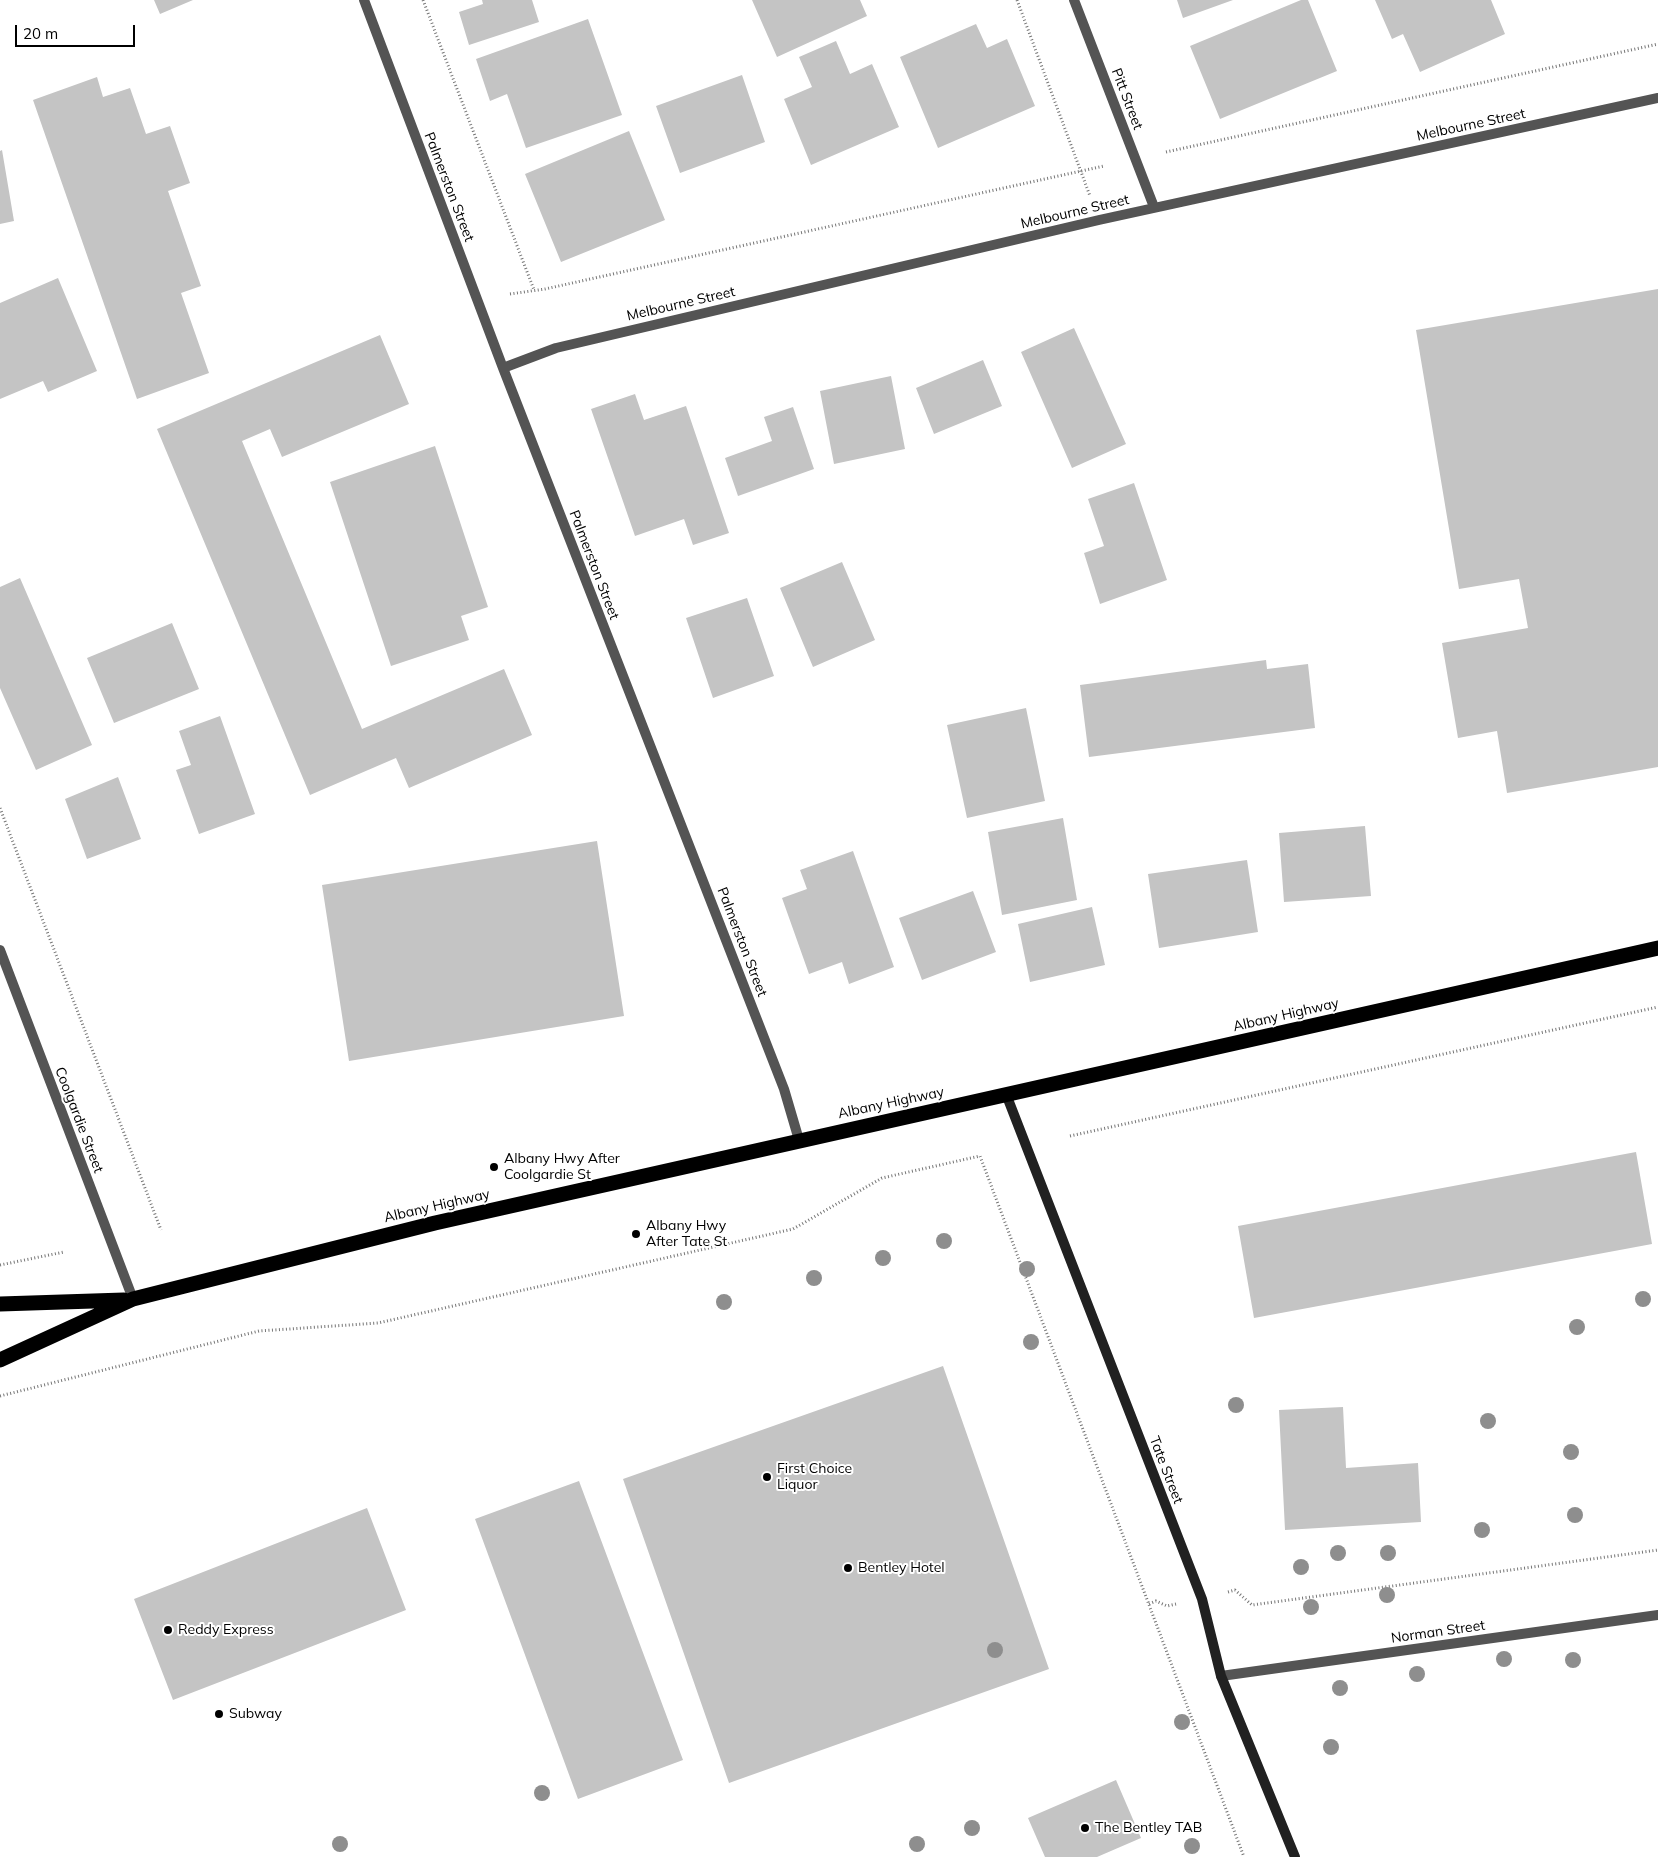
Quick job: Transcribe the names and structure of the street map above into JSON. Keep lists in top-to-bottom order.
{
  "streets": {
    "highway": ["Albany Highway"],
    "street": [
      "Pitt Street",
      "Melbourne Street",
      "Palmerston Street",
      "Coolgardie Street",
      "Tate Street",
      "Norman Street"
    ]
  },
  "crossings": [
    ["Pitt Street", "Melbourne Street"],
    ["Melbourne Street", "Palmerston Street"],
    ["Palmerston Street", "Albany Highway"],
    ["Albany Highway", "Coolgardie Street"],
    ["Albany Highway", "Tate Street"],
    ["Tate Street", "Norman Street"]
  ],
  "places": [
    "Albany Hwy After Coolgardie St",
    "Albany Hwy After Tate St",
    "First Choice Liquor",
    "Bentley Hotel",
    "Reddy Express",
    "Subway",
    "The Bentley TAB"
  ],
  "scale_bar": "20 m"
}
